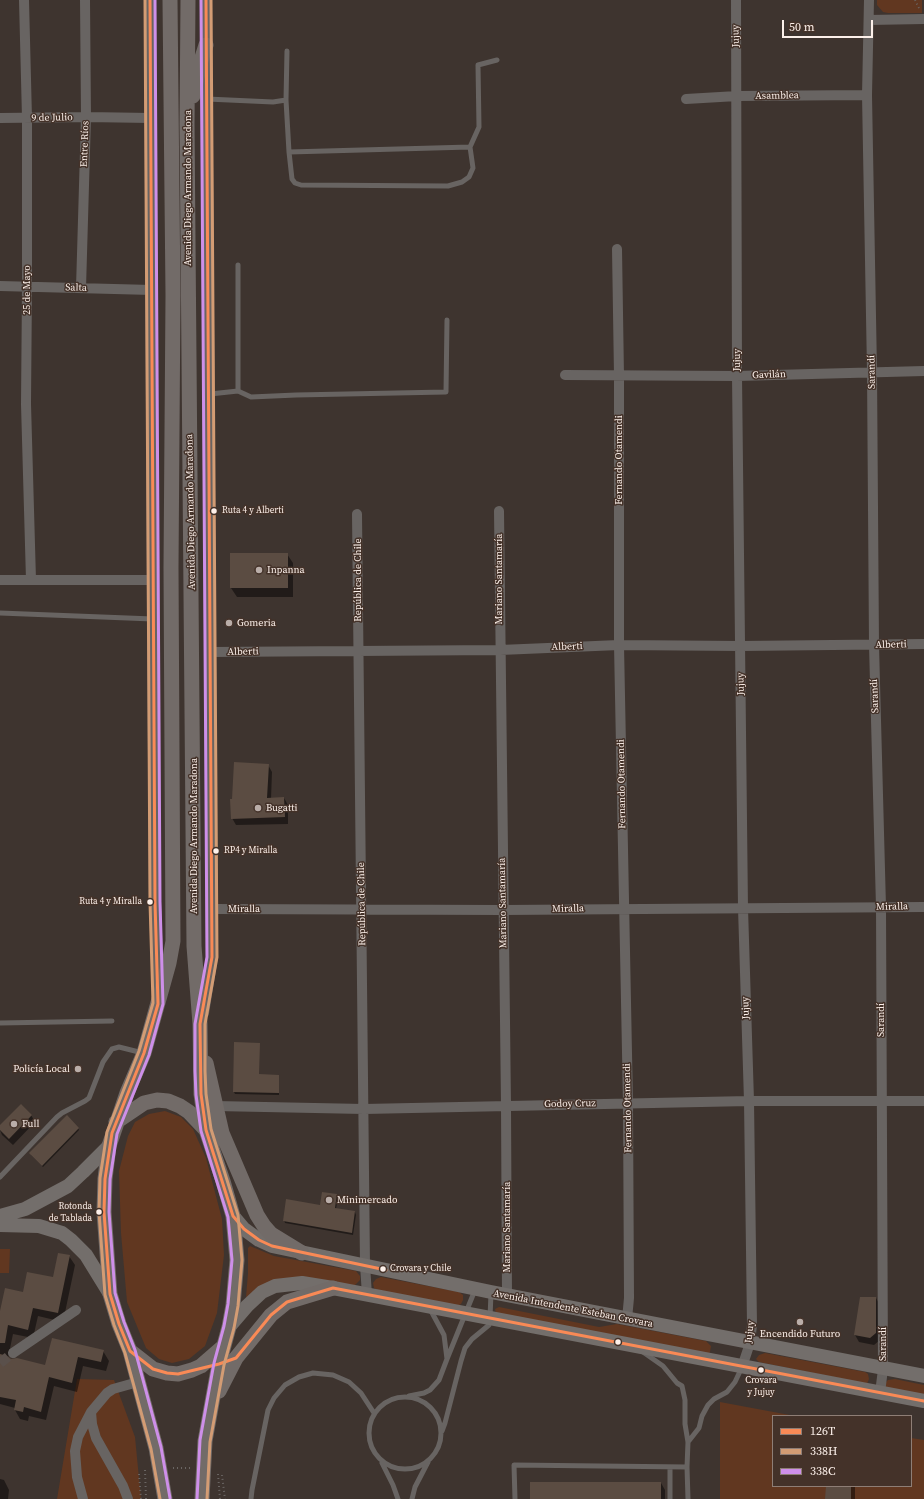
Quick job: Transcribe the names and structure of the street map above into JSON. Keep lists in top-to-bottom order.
{
  "streets": {
    "main road": ["Avenida Diego Armando Maradona", "Avenida Intendente Esteban Crovara"],
    "street": [
      "Jujuy",
      "Asamblea",
      "9 de Julio",
      "Entre Ríos",
      "Salta",
      "25 de Mayo",
      "Sarandí",
      "Gavilán",
      "Fernando Otamendi",
      "Mariano Santamaría",
      "República de Chile",
      "Alberti",
      "Miralla",
      "Godoy Cruz"
    ]
  },
  "crossings": [
    ["Jujuy", "Asamblea"],
    ["Jujuy", "Gavilán"],
    ["Jujuy", "Alberti"],
    ["Jujuy", "Miralla"],
    ["Jujuy", "Godoy Cruz"],
    ["Jujuy", "Avenida Intendente Esteban Crovara"],
    ["Asamblea", "Sarandí"],
    ["9 de Julio", "Entre Ríos"],
    ["9 de Julio", "Avenida Diego Armando Maradona"],
    ["9 de Julio", "25 de Mayo"],
    ["Entre Ríos", "Salta"],
    ["Avenida Diego Armando Maradona", "Salta"],
    ["Avenida Diego Armando Maradona", "Alberti"],
    ["Avenida Diego Armando Maradona", "Miralla"],
    ["Salta", "25 de Mayo"],
    ["Sarandí", "Gavilán"],
    ["Sarandí", "Alberti"],
    ["Sarandí", "Miralla"],
    ["Sarandí", "Godoy Cruz"],
    ["Sarandí", "Avenida Intendente Esteban Crovara"],
    ["Gavilán", "Fernando Otamendi"],
    ["Fernando Otamendi", "Alberti"],
    ["Fernando Otamendi", "Miralla"],
    ["Fernando Otamendi", "Godoy Cruz"],
    ["Fernando Otamendi", "Avenida Intendente Esteban Crovara"],
    ["Mariano Santamaría", "Alberti"],
    ["Mariano Santamaría", "Miralla"],
    ["Mariano Santamaría", "Godoy Cruz"],
    ["Mariano Santamaría", "Avenida Intendente Esteban Crovara"],
    ["República de Chile", "Alberti"],
    ["República de Chile", "Miralla"],
    ["República de Chile", "Godoy Cruz"],
    ["República de Chile", "Avenida Intendente Esteban Crovara"]
  ],
  "places": [
    "Ruta 4 y Alberti",
    "Inpanna",
    "Gomeria",
    "Bugatti",
    "RP4 y Miralla",
    "Ruta 4 y Miralla",
    "Policía Local",
    "Full",
    "Minimercado",
    "Rotonda de Tablada",
    "Crovara y Chile",
    "Encendido Futuro",
    "Crovara y Jujuy"
  ],
  "lines": ["transit line 126T", "transit line 338H", "transit line 338C"],
  "legend": ["126T", "338H", "338C"],
  "scale_bar": "50 m"
}
